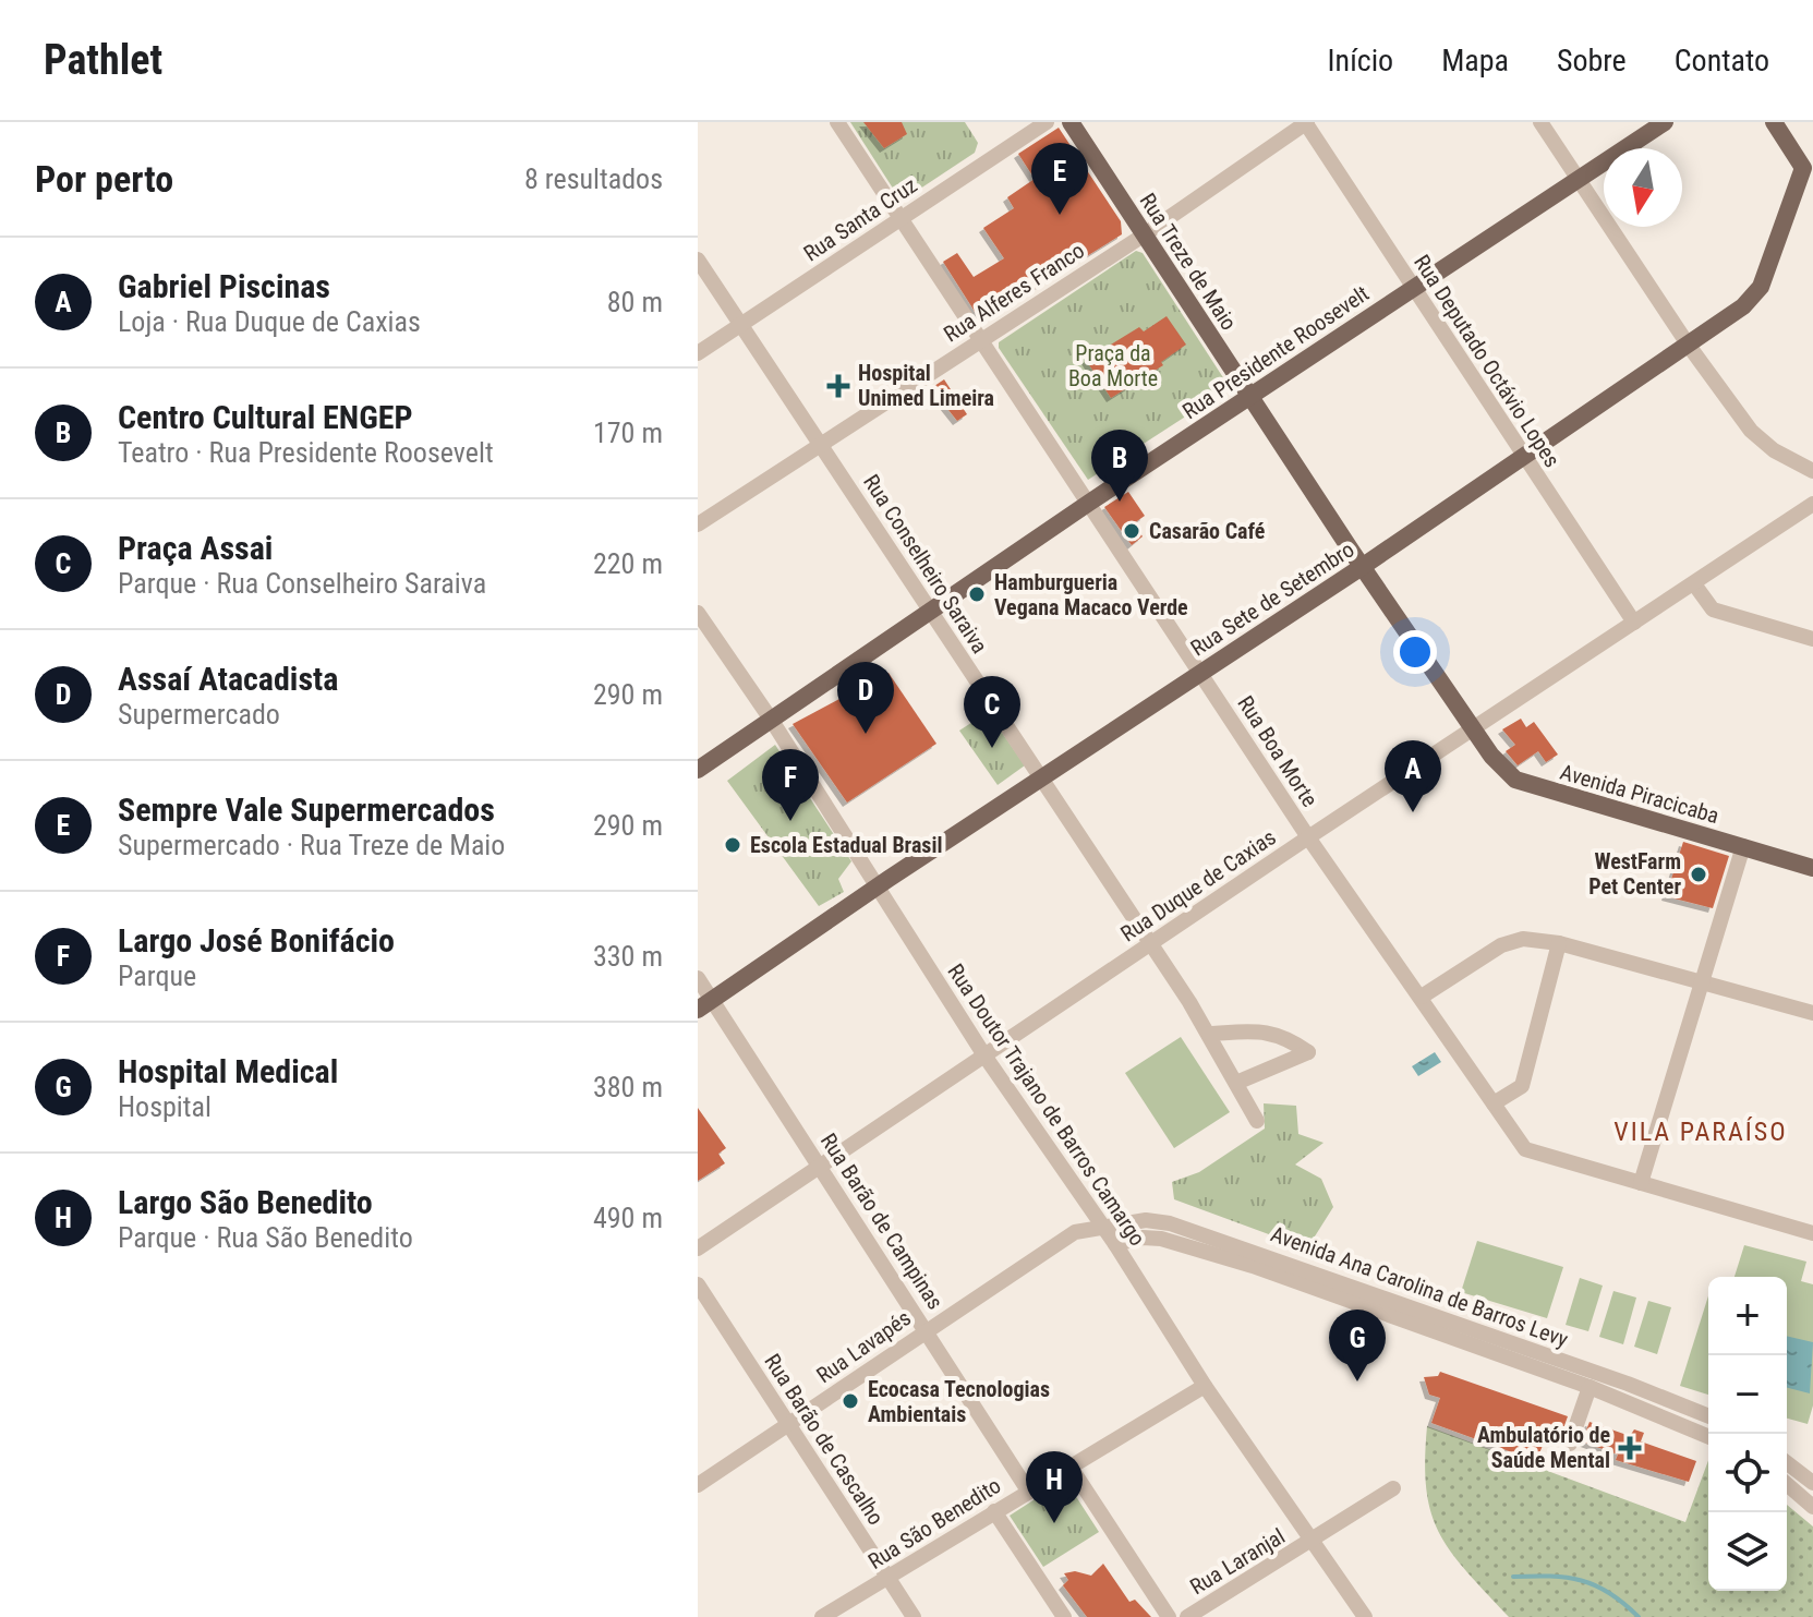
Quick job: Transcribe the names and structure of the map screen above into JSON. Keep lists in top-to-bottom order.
{
  "streets": {
    "main road": [
      "Rua Treze de Maio",
      "Rua Presidente Roosevelt",
      "Rua Sete de Setembro",
      "Avenida Piracicaba"
    ],
    "street": [
      "Rua Santa Cruz",
      "Rua Alferes Franco",
      "Rua Deputado Octávio Lopes",
      "Rua Conselheiro Saraiva",
      "Rua Boa Morte",
      "Rua Duque de Caxias",
      "Rua Doutor Trajano de Barros Camargo",
      "Rua Barão de Campinas",
      "Avenida Ana Carolina de Barros Levy",
      "Rua Lavapés",
      "Rua Barão de Cascalho",
      "Rua São Benedito",
      "Rua Laranjal"
    ]
  },
  "crossings": [
    ["Rua Santa Cruz", "Rua Conselheiro Saraiva"],
    ["Rua Santa Cruz", "Rua Boa Morte"],
    ["Rua Treze de Maio", "Rua Alferes Franco"],
    ["Rua Treze de Maio", "Rua Presidente Roosevelt"],
    ["Rua Treze de Maio", "Rua Sete de Setembro"],
    ["Rua Treze de Maio", "Avenida Piracicaba"],
    ["Rua Treze de Maio", "Rua Duque de Caxias"],
    ["Rua Alferes Franco", "Rua Deputado Octávio Lopes"],
    ["Rua Alferes Franco", "Rua Conselheiro Saraiva"],
    ["Rua Alferes Franco", "Rua Boa Morte"],
    ["Rua Presidente Roosevelt", "Rua Deputado Octávio Lopes"],
    ["Rua Presidente Roosevelt", "Rua Conselheiro Saraiva"],
    ["Rua Presidente Roosevelt", "Rua Boa Morte"],
    ["Rua Presidente Roosevelt", "Rua Doutor Trajano de Barros Camargo"],
    ["Rua Deputado Octávio Lopes", "Rua Sete de Setembro"],
    ["Rua Deputado Octávio Lopes", "Rua Duque de Caxias"],
    ["Rua Conselheiro Saraiva", "Rua Sete de Setembro"],
    ["Rua Conselheiro Saraiva", "Rua Duque de Caxias"],
    ["Rua Sete de Setembro", "Rua Boa Morte"],
    ["Rua Sete de Setembro", "Rua Doutor Trajano de Barros Camargo"],
    ["Rua Sete de Setembro", "Rua Barão de Campinas"],
    ["Rua Boa Morte", "Rua Duque de Caxias"],
    ["Avenida Piracicaba", "Rua Duque de Caxias"],
    ["Rua Duque de Caxias", "Rua Doutor Trajano de Barros Camargo"],
    ["Rua Duque de Caxias", "Rua Barão de Campinas"],
    ["Rua Doutor Trajano de Barros Camargo", "Avenida Ana Carolina de Barros Levy"],
    ["Rua Doutor Trajano de Barros Camargo", "Rua Lavapés"],
    ["Rua Doutor Trajano de Barros Camargo", "Rua São Benedito"],
    ["Rua Doutor Trajano de Barros Camargo", "Rua Laranjal"],
    ["Rua Barão de Campinas", "Rua Lavapés"],
    ["Rua Barão de Campinas", "Rua São Benedito"],
    ["Avenida Ana Carolina de Barros Levy", "Rua Lavapés"],
    ["Rua Lavapés", "Rua Barão de Cascalho"],
    ["Rua Barão de Cascalho", "Rua São Benedito"]
  ],
  "districts": ["VILA PARAÍSO"],
  "parks": ["Praça da Boa Morte"],
  "places": {
    "health": ["Hospital Unimed Limeira", "Ambulatório de Saúde Mental"],
    "other": [
      "Casarão Café",
      "Hamburgueria Vegana Macaco Verde",
      "Escola Estadual Brasil",
      "WestFarm Pet Center",
      "Ecocasa Tecnologias Ambientais"
    ]
  },
  "north": "bottom",
  "page": {
    "header": "Pathlet",
    "nav": [
      "Início",
      "Mapa",
      "Sobre",
      "Contato"
    ],
    "heading": ["Por perto", "8 resultados"],
    "pins": [
      "E",
      "B",
      "D",
      "C",
      "A",
      "F",
      "G",
      "H"
    ],
    "list": [
      {
        "mark": "A",
        "name": "Gabriel Piscinas",
        "note": "Loja · Rua Duque de Caxias",
        "value": "80 m"
      },
      {
        "mark": "B",
        "name": "Centro Cultural ENGEP",
        "note": "Teatro · Rua Presidente Roosevelt",
        "value": "170 m"
      },
      {
        "mark": "C",
        "name": "Praça Assai",
        "note": "Parque · Rua Conselheiro Saraiva",
        "value": "220 m"
      },
      {
        "mark": "D",
        "name": "Assaí Atacadista",
        "note": "Supermercado",
        "value": "290 m"
      },
      {
        "mark": "E",
        "name": "Sempre Vale Supermercados",
        "note": "Supermercado · Rua Treze de Maio",
        "value": "290 m"
      },
      {
        "mark": "F",
        "name": "Largo José Bonifácio",
        "note": "Parque",
        "value": "330 m"
      },
      {
        "mark": "G",
        "name": "Hospital Medical",
        "note": "Hospital",
        "value": "380 m"
      },
      {
        "mark": "H",
        "name": "Largo São Benedito",
        "note": "Parque · Rua São Benedito",
        "value": "490 m"
      }
    ],
    "map_buttons": ["+", "−"]
  }
}
